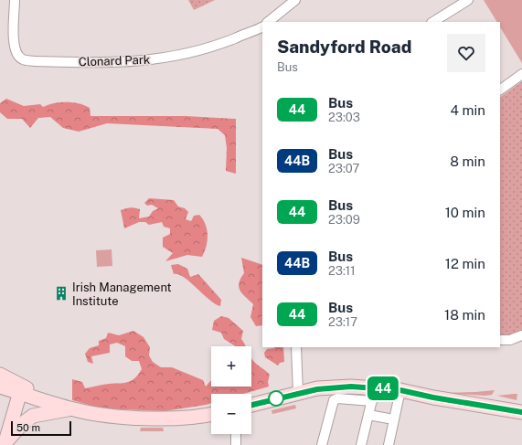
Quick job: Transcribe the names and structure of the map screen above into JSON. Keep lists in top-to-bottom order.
{
  "streets": {
    "street": ["Clonard Park"]
  },
  "places": {
    "building": ["Irish Management Institute"]
  },
  "lines": ["bus line 44"],
  "scale_bar": "50 m",
  "page": {
    "on_map": "44",
    "heading": ["Sandyford Road", "Bus"],
    "list": [
      {
        "mark": "44",
        "name": "Bus",
        "note": "23:03",
        "value": "4 min"
      },
      {
        "mark": "44B",
        "name": "Bus",
        "note": "23:07",
        "value": "8 min"
      },
      {
        "mark": "44",
        "name": "Bus",
        "note": "23:09",
        "value": "10 min"
      },
      {
        "mark": "44B",
        "name": "Bus",
        "note": "23:11",
        "value": "12 min"
      },
      {
        "mark": "44",
        "name": "Bus",
        "note": "23:17",
        "value": "18 min"
      }
    ],
    "map_buttons": ["+", "−"],
    "scale": "50 m"
  }
}
